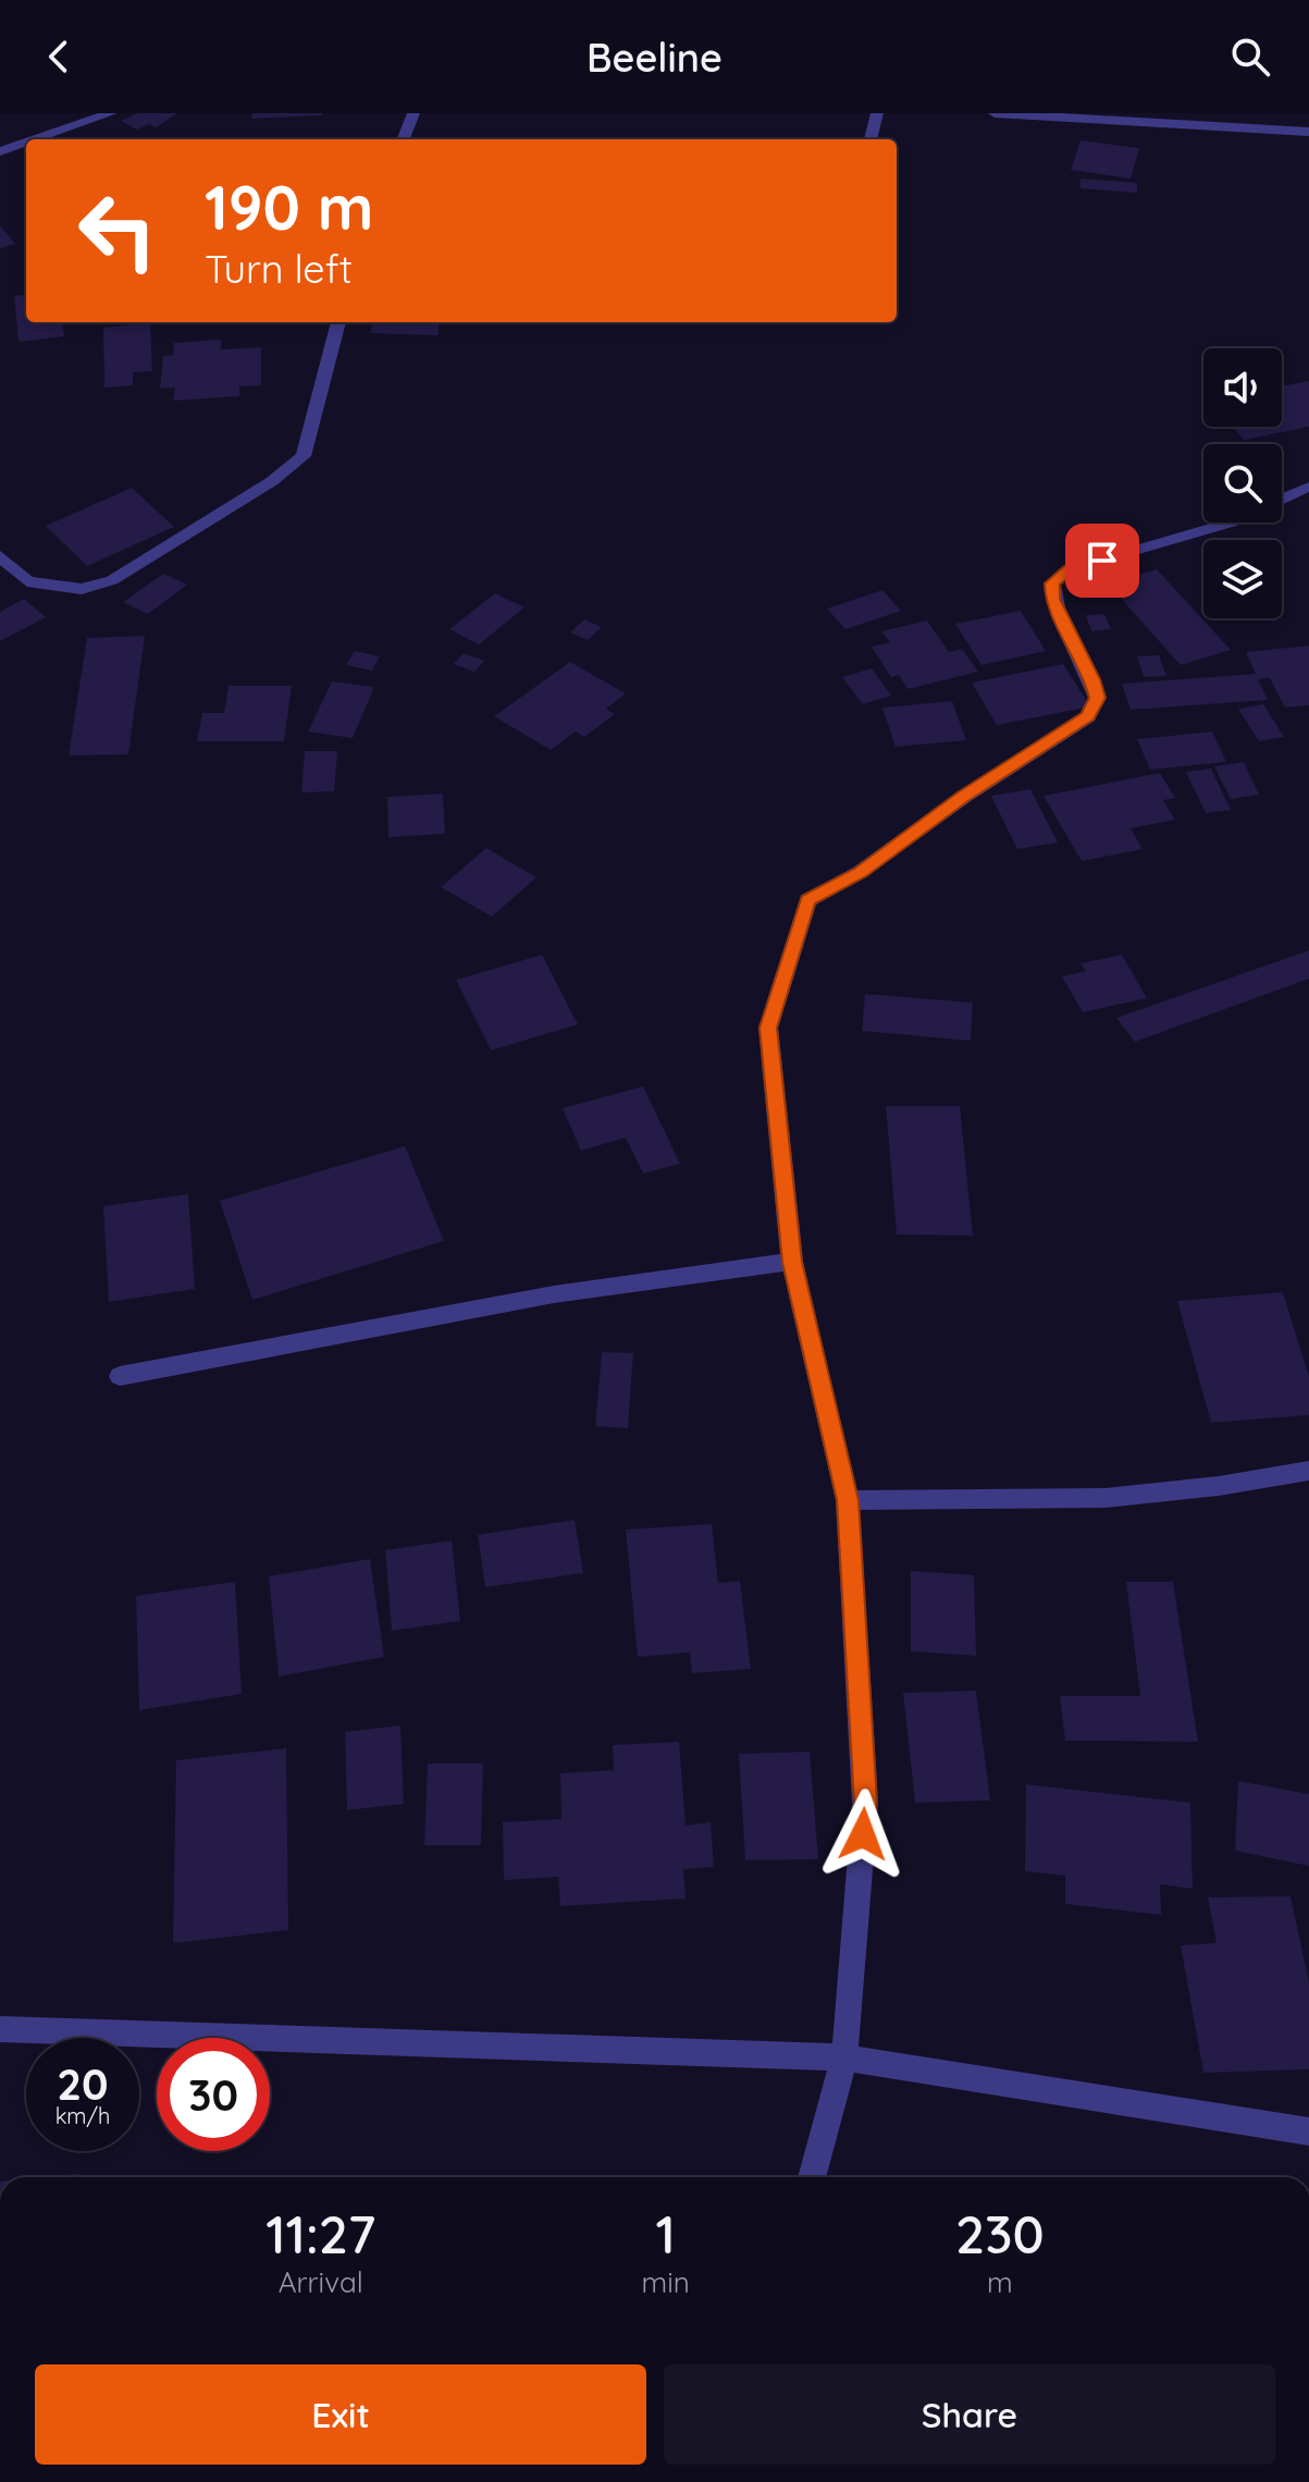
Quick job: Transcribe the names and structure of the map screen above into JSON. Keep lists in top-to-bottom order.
{
  "page": {
    "header": "Beeline",
    "turn": ["190 m", "Turn left"],
    "speed": "20 km/h",
    "limit": "30",
    "eta": [
      "11:27",
      "Arrival",
      "1",
      "min",
      "230",
      "m"
    ],
    "buttons": ["Exit", "Share"]
  }
}
